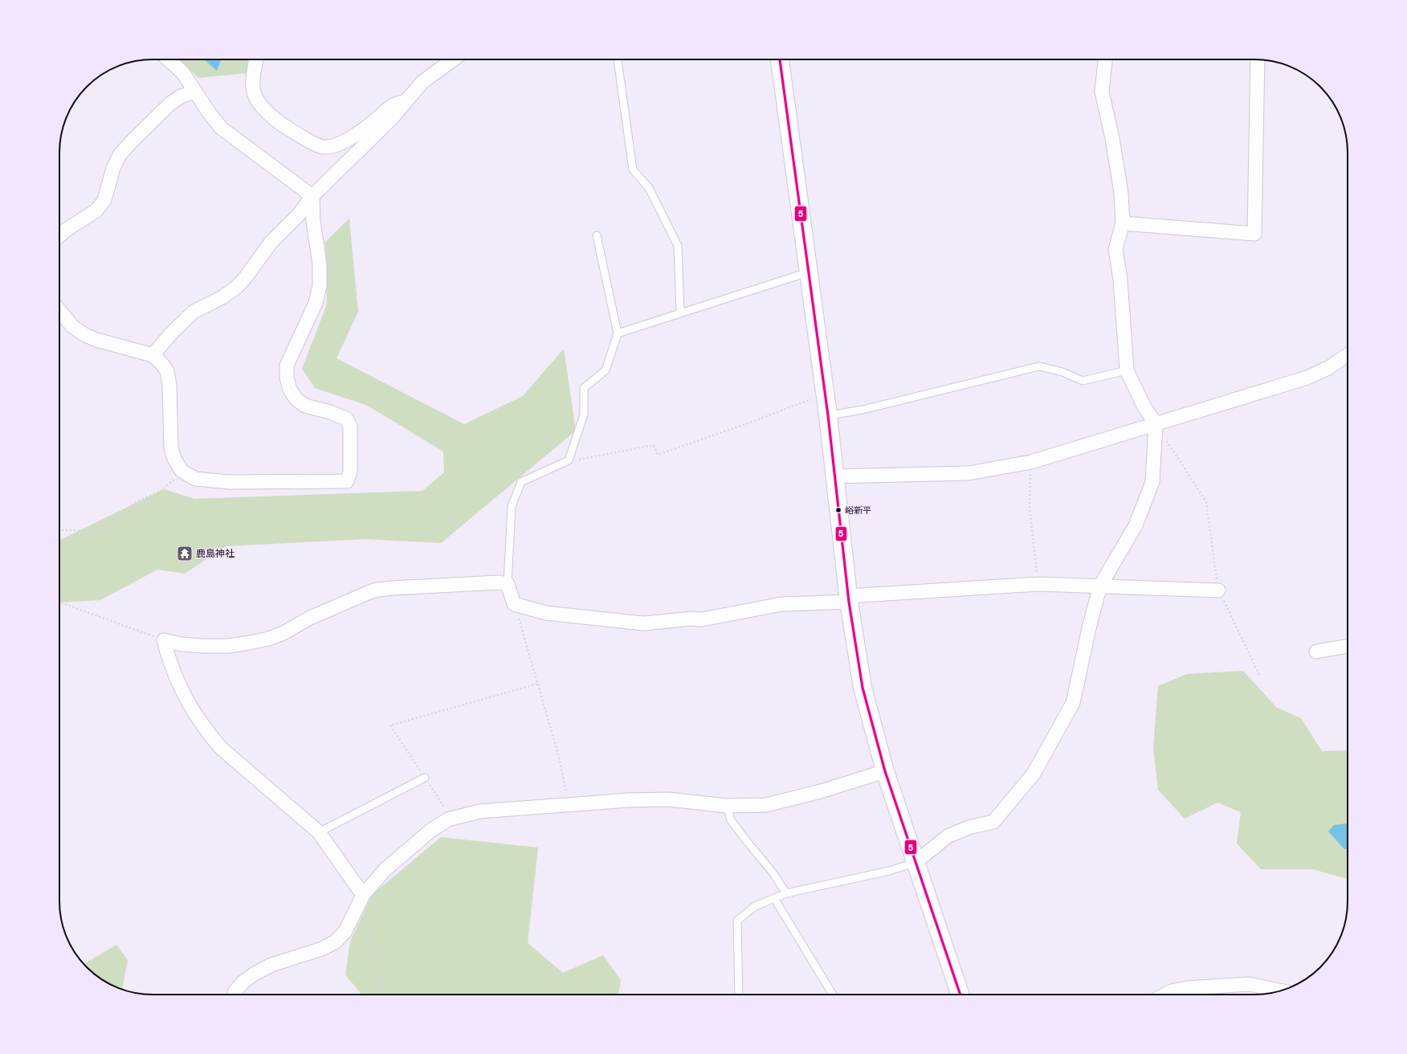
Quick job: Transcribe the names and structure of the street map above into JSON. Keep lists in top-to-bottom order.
{
  "places": {
    "other": ["峪新平"],
    "temple": ["鹿島神社"]
  },
  "lines": ["transit line 5"]
}
